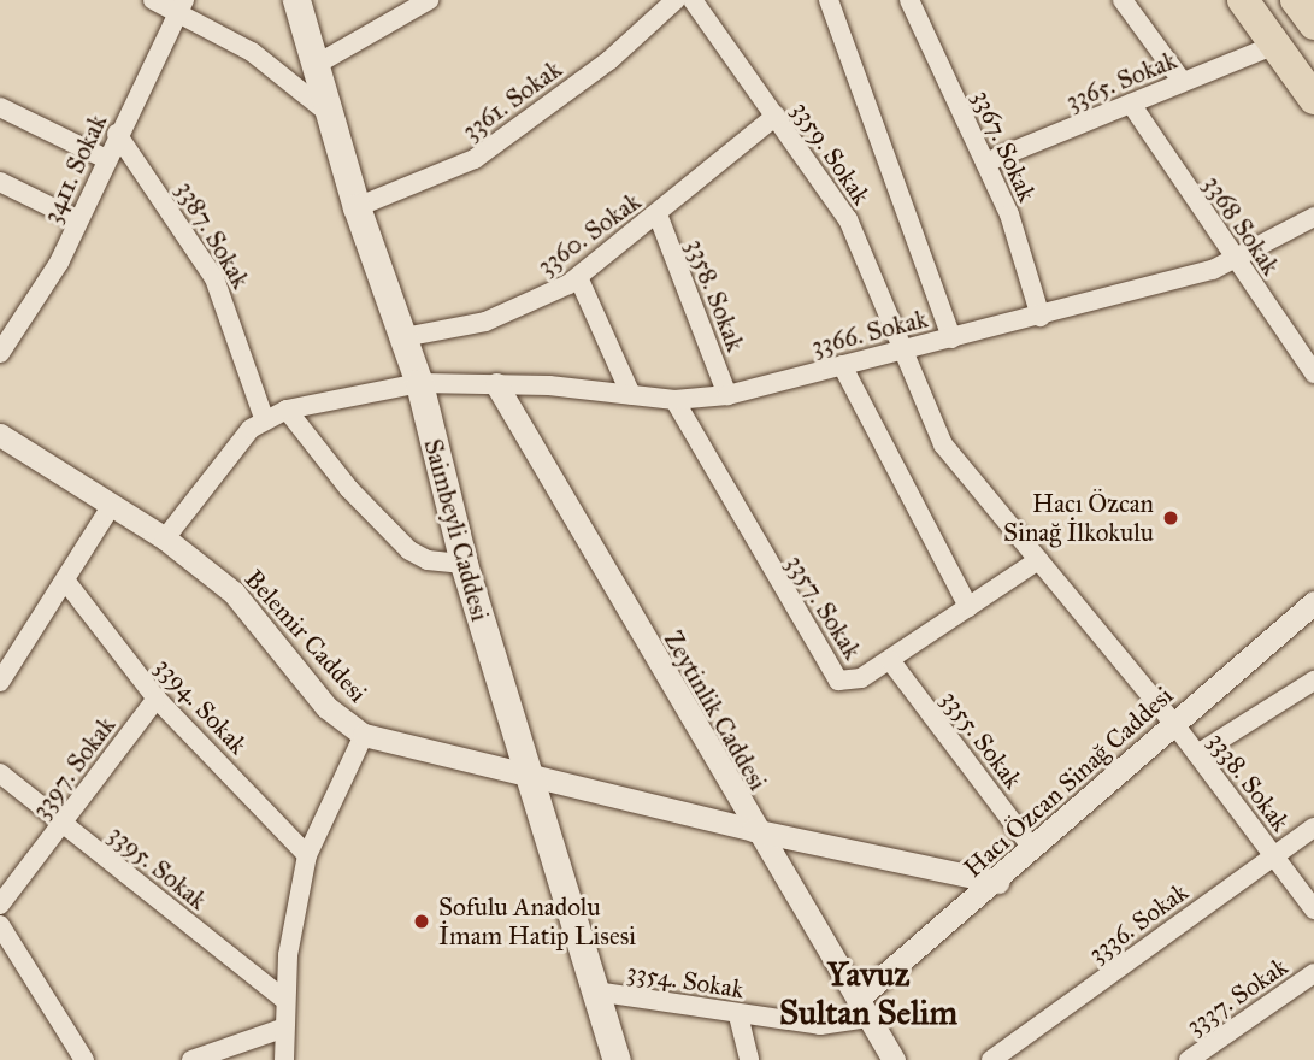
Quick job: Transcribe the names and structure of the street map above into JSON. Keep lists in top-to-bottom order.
{
  "streets": {
    "main road": ["Saimbeyli Caddesi"],
    "street": [
      "3365. Sokak",
      "3361. Sokak",
      "3367. Sokak",
      "3359. Sokak",
      "3411. Sokak",
      "3368 Sokak",
      "3360. Sokak",
      "3387. Sokak",
      "3358. Sokak",
      "3366. Sokak",
      "3357. Sokak",
      "Belemir Caddesi",
      "3394. Sokak",
      "Zeytinlik Caddesi",
      "3355. Sokak",
      "3397. Sokak",
      "Hacı Özcan Sinağ Caddesi",
      "3338. Sokak",
      "3395. Sokak",
      "3336. Sokak",
      "3354. Sokak",
      "3337. Sokak"
    ]
  },
  "crossings": [
    ["3365. Sokak", "3367. Sokak"],
    ["3365. Sokak", "3368 Sokak"],
    ["3361. Sokak", "Saimbeyli Caddesi"],
    ["3367. Sokak", "3366. Sokak"],
    ["3359. Sokak", "3360. Sokak"],
    ["3359. Sokak", "3366. Sokak"],
    ["3359. Sokak", "3357. Sokak"],
    ["3359. Sokak", "3338. Sokak"],
    ["3411. Sokak", "3387. Sokak"],
    ["3368 Sokak", "3366. Sokak"],
    ["3360. Sokak", "3358. Sokak"],
    ["3360. Sokak", "Saimbeyli Caddesi"],
    ["3387. Sokak", "3366. Sokak"],
    ["3358. Sokak", "3366. Sokak"],
    ["3366. Sokak", "Saimbeyli Caddesi"],
    ["3366. Sokak", "3357. Sokak"],
    ["3366. Sokak", "Zeytinlik Caddesi"],
    ["Saimbeyli Caddesi", "Belemir Caddesi"],
    ["Saimbeyli Caddesi", "3354. Sokak"],
    ["3357. Sokak", "3355. Sokak"],
    ["3357. Sokak", "3338. Sokak"],
    ["Belemir Caddesi", "Zeytinlik Caddesi"],
    ["Belemir Caddesi", "Hacı Özcan Sinağ Caddesi"],
    ["3394. Sokak", "3397. Sokak"],
    ["Zeytinlik Caddesi", "Hacı Özcan Sinağ Caddesi"],
    ["Zeytinlik Caddesi", "3354. Sokak"],
    ["3355. Sokak", "Hacı Özcan Sinağ Caddesi"],
    ["3397. Sokak", "3395. Sokak"],
    ["Hacı Özcan Sinağ Caddesi", "3338. Sokak"],
    ["Hacı Özcan Sinağ Caddesi", "3354. Sokak"],
    ["3338. Sokak", "3336. Sokak"]
  ],
  "districts": ["Yavuz Sultan Selim"],
  "places": ["Hacı Özcan Sinağ İlkokulu", "Sofulu Anadolu İmam Hatip Lisesi"]
}
